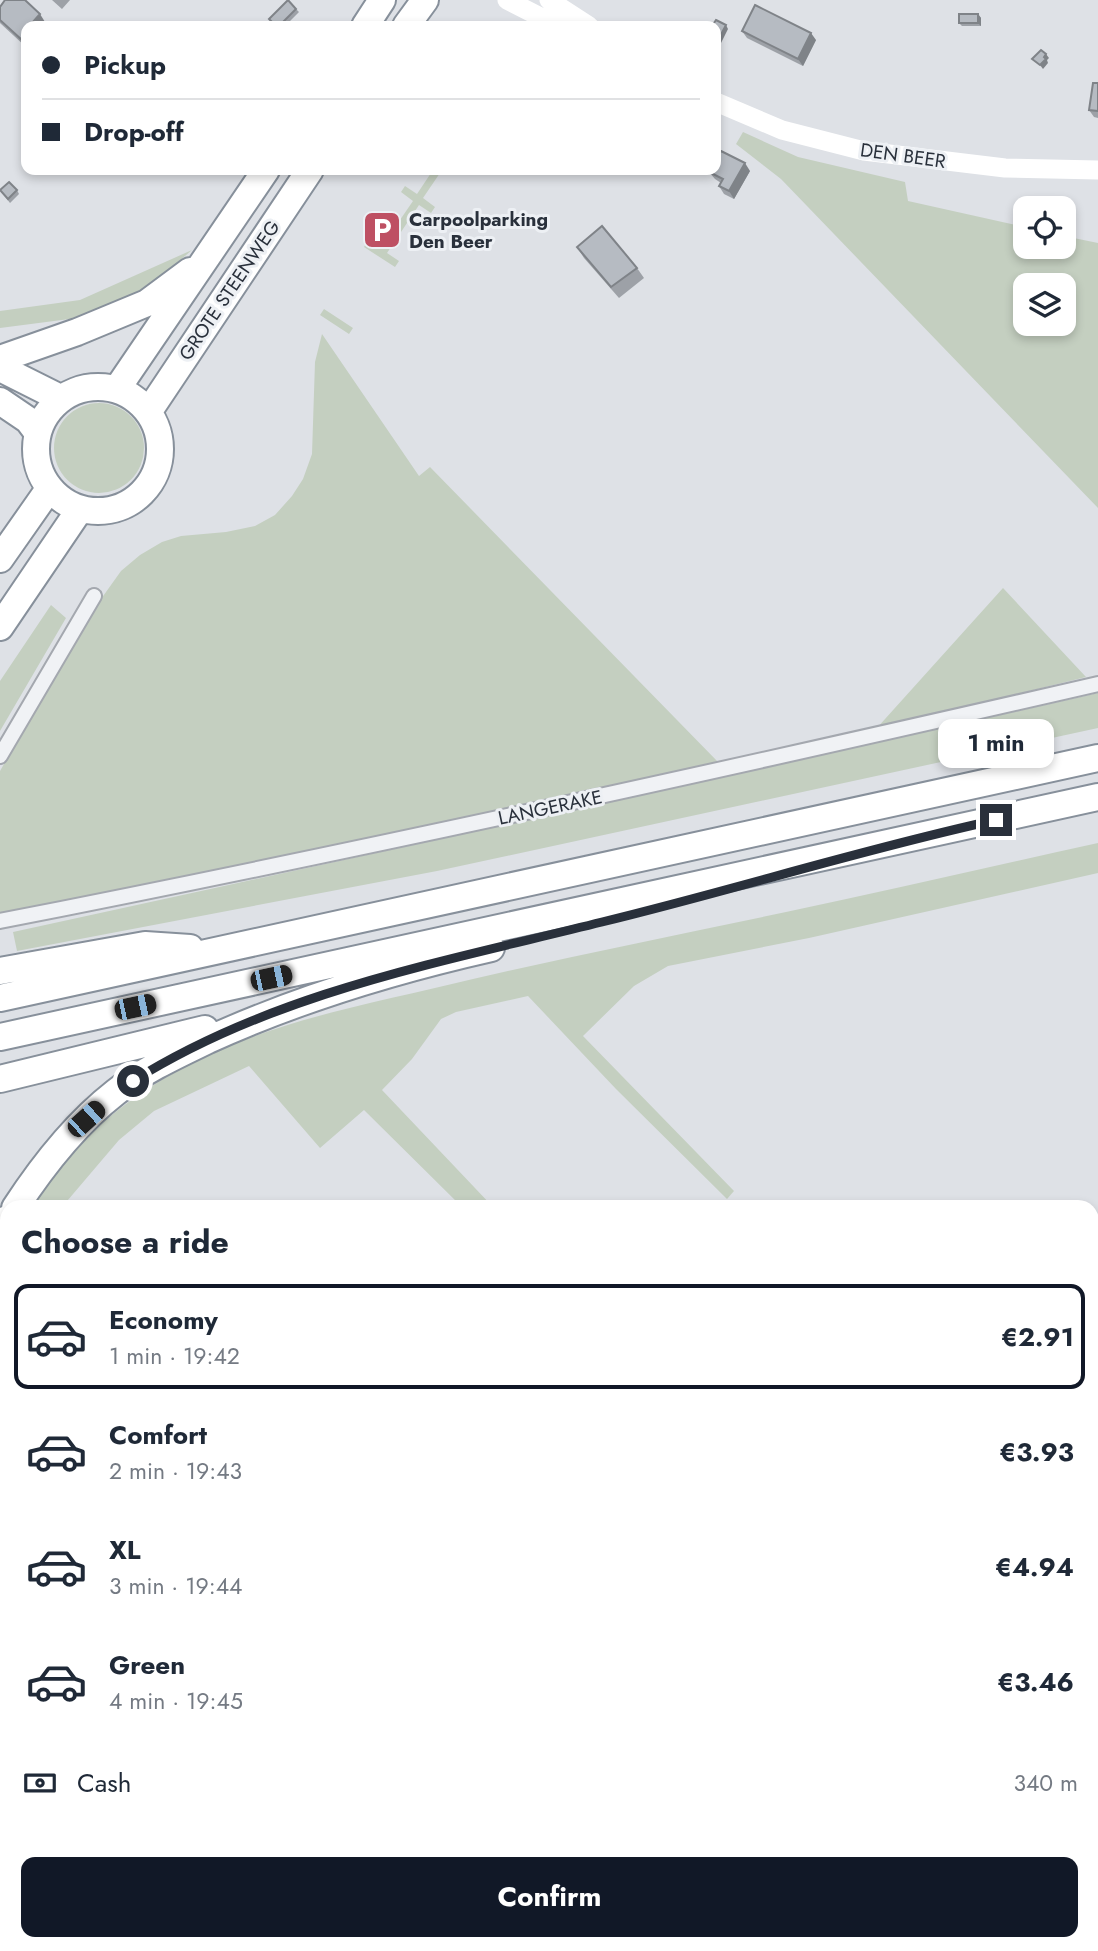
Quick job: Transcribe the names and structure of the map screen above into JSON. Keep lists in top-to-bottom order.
{
  "streets": {
    "highway": ["GROTE STEENWEG"],
    "street": ["DEN BEER", "LANGERAKE"]
  },
  "places": {
    "parking": ["Carpoolparking Den Beer"]
  },
  "page": {
    "banner": ["Pickup", "Drop-off"],
    "bubble": "1 min",
    "heading": "Choose a ride",
    "list": [
      {
        "name": "Economy",
        "note": "1 min · 19:42",
        "value": "€2.91"
      },
      {
        "name": "Comfort",
        "note": "2 min · 19:43",
        "value": "€3.93"
      },
      {
        "name": "XL",
        "note": "3 min · 19:44",
        "value": "€4.94"
      },
      {
        "name": "Green",
        "note": "4 min · 19:45",
        "value": "€3.46"
      }
    ],
    "pay": ["Cash", "340 m"],
    "buttons": "Confirm"
  }
}
